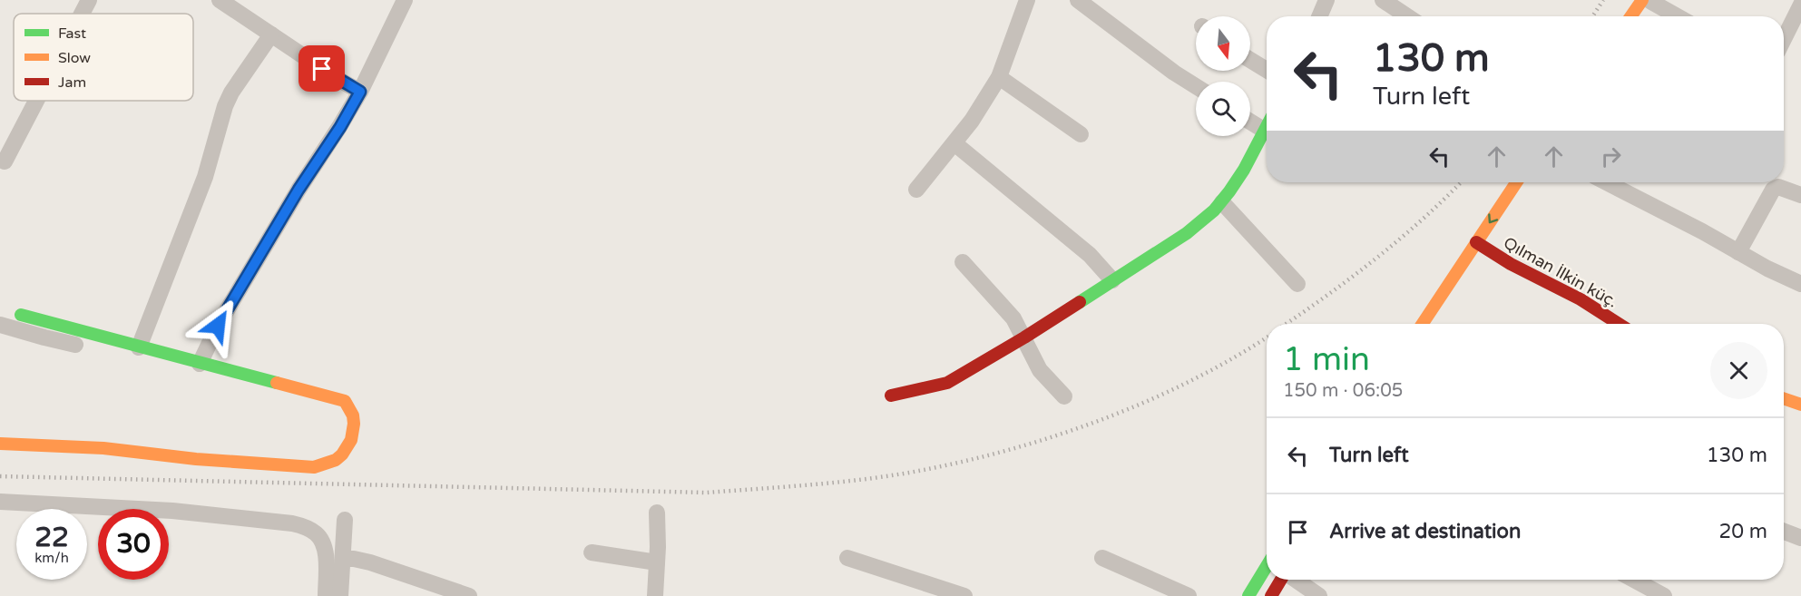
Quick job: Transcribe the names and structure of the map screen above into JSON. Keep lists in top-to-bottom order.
{
  "streets": {
    "street": ["Qılman İlkin küç."]
  },
  "legend": ["Fast", "Slow", "Jam"],
  "north": "bottom",
  "page": {
    "turn": ["130 m", "Turn left"],
    "heading": ["1 min", "150 m · 06:05"],
    "list": [
      {
        "name": "Turn left",
        "value": "130 m"
      },
      {
        "name": "Arrive at destination",
        "value": "20 m"
      }
    ],
    "speed": "22 km/h",
    "limit": "30"
  }
}
